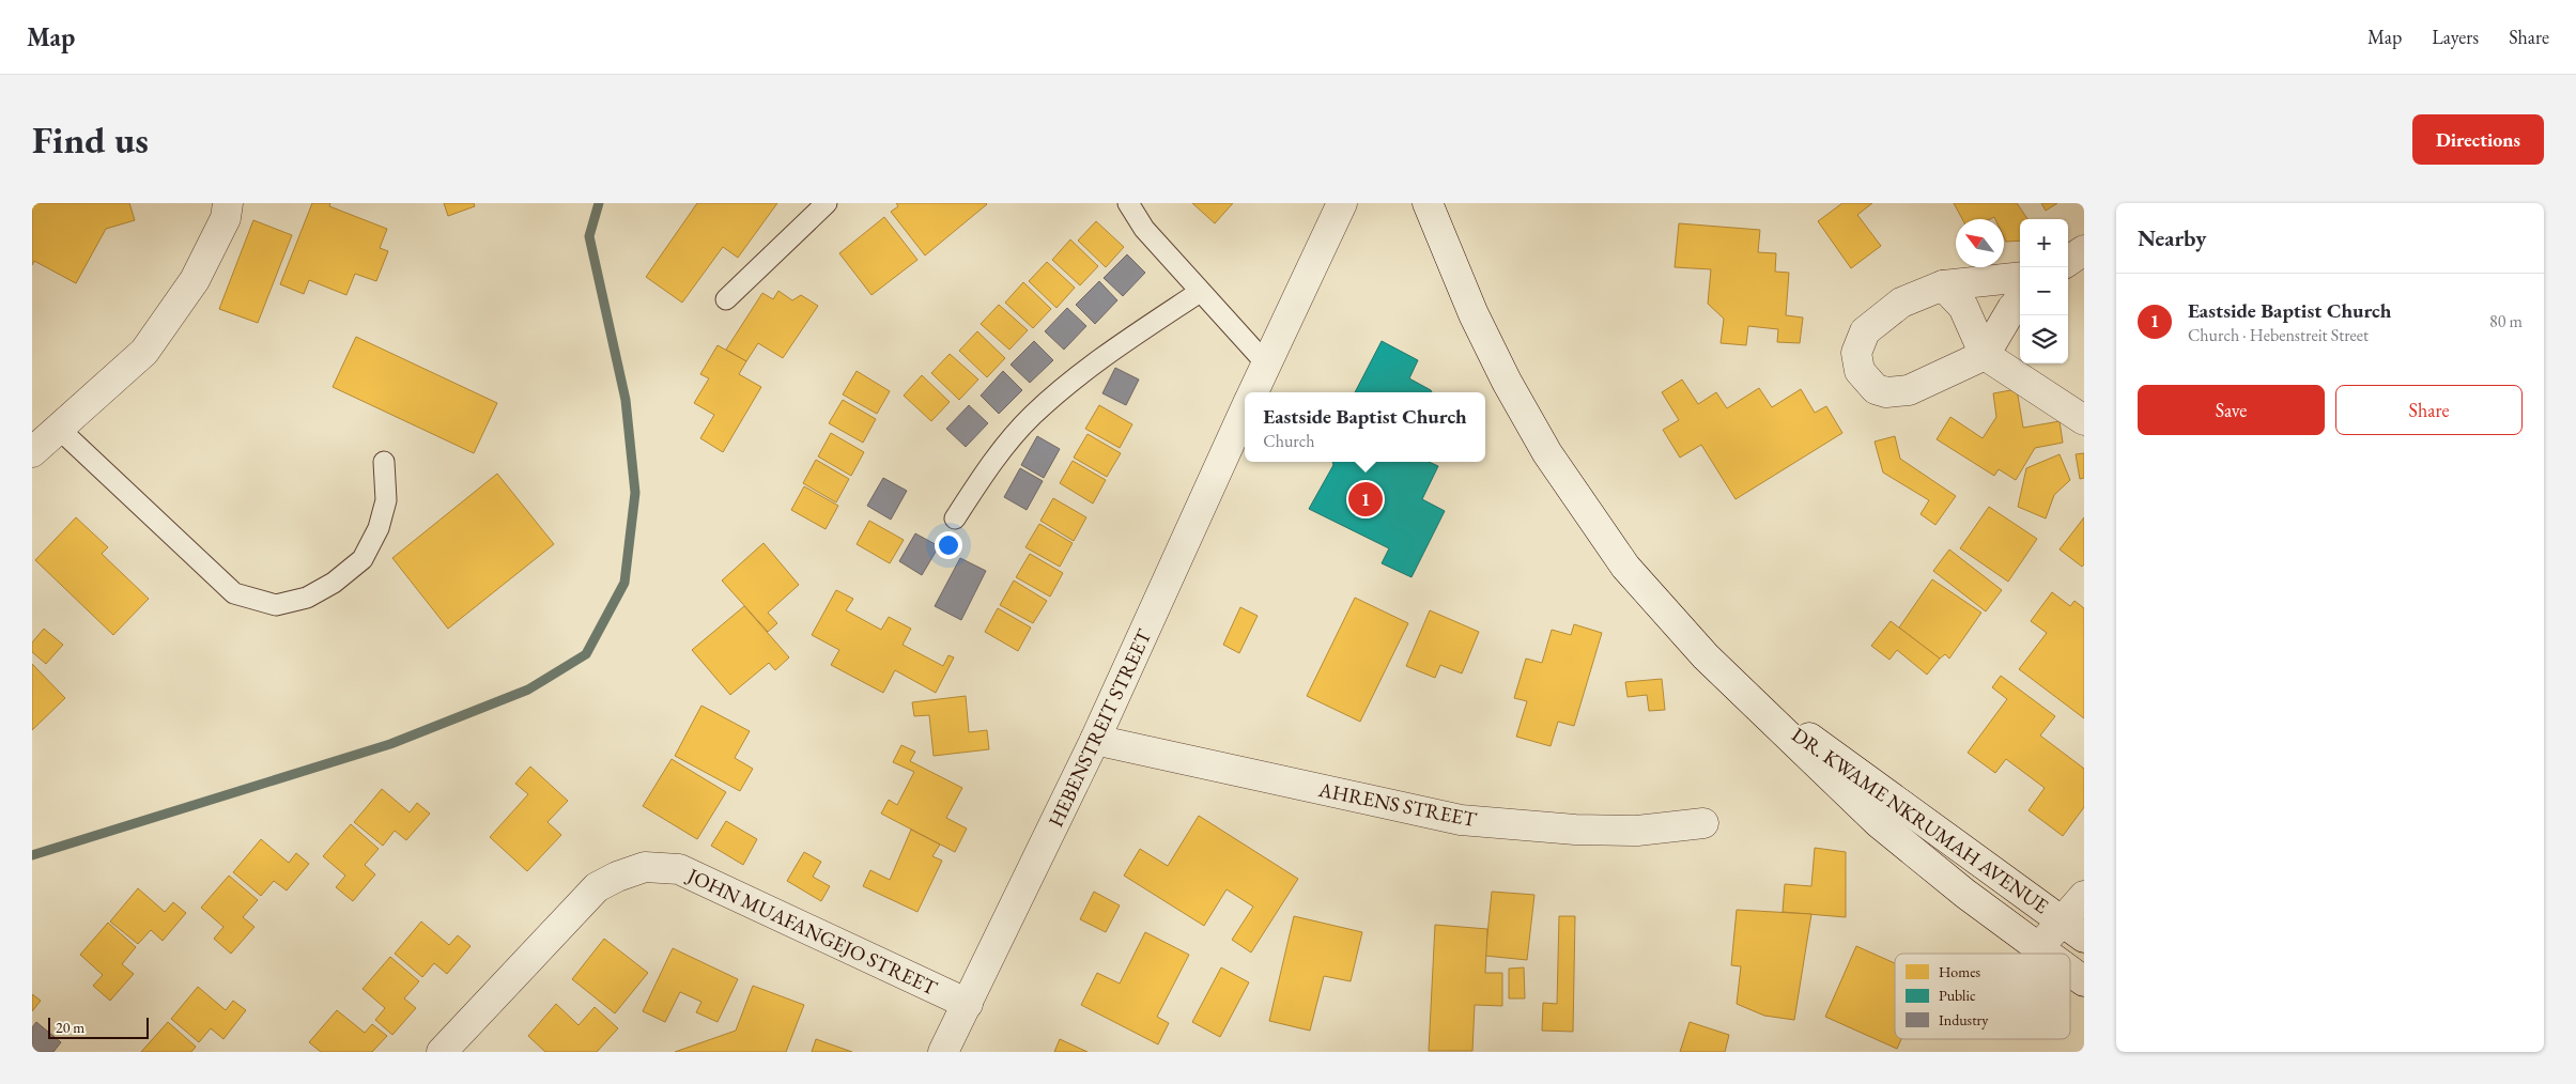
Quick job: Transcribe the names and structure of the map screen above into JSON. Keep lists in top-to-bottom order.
{
  "streets": {
    "street": [
      "HEBENSTREIT STREET",
      "AHRENS STREET",
      "DR. KWAME NKRUMAH AVENUE",
      "JOHN MUAFANGEJO STREET"
    ]
  },
  "crossings": [
    ["HEBENSTREIT STREET", "AHRENS STREET"],
    ["HEBENSTREIT STREET", "JOHN MUAFANGEJO STREET"]
  ],
  "legend": ["Homes", "Public", "Industry"],
  "scale_bar": "20 m",
  "north": "top left",
  "page": {
    "header": "Map",
    "nav": ["Map", "Layers", "Share"],
    "buttons": [
      "Directions",
      ["Save", "Share"]
    ],
    "title": "Find us",
    "heading": "Nearby",
    "map_buttons": ["+", "−"],
    "list": [
      {
        "mark": "1",
        "name": "Eastside Baptist Church",
        "note": "Church · Hebenstreit Street",
        "value": "80 m"
      }
    ],
    "popup": ["Eastside Baptist Church", "Church"],
    "pins": "1",
    "scale": "20 m"
  }
}
